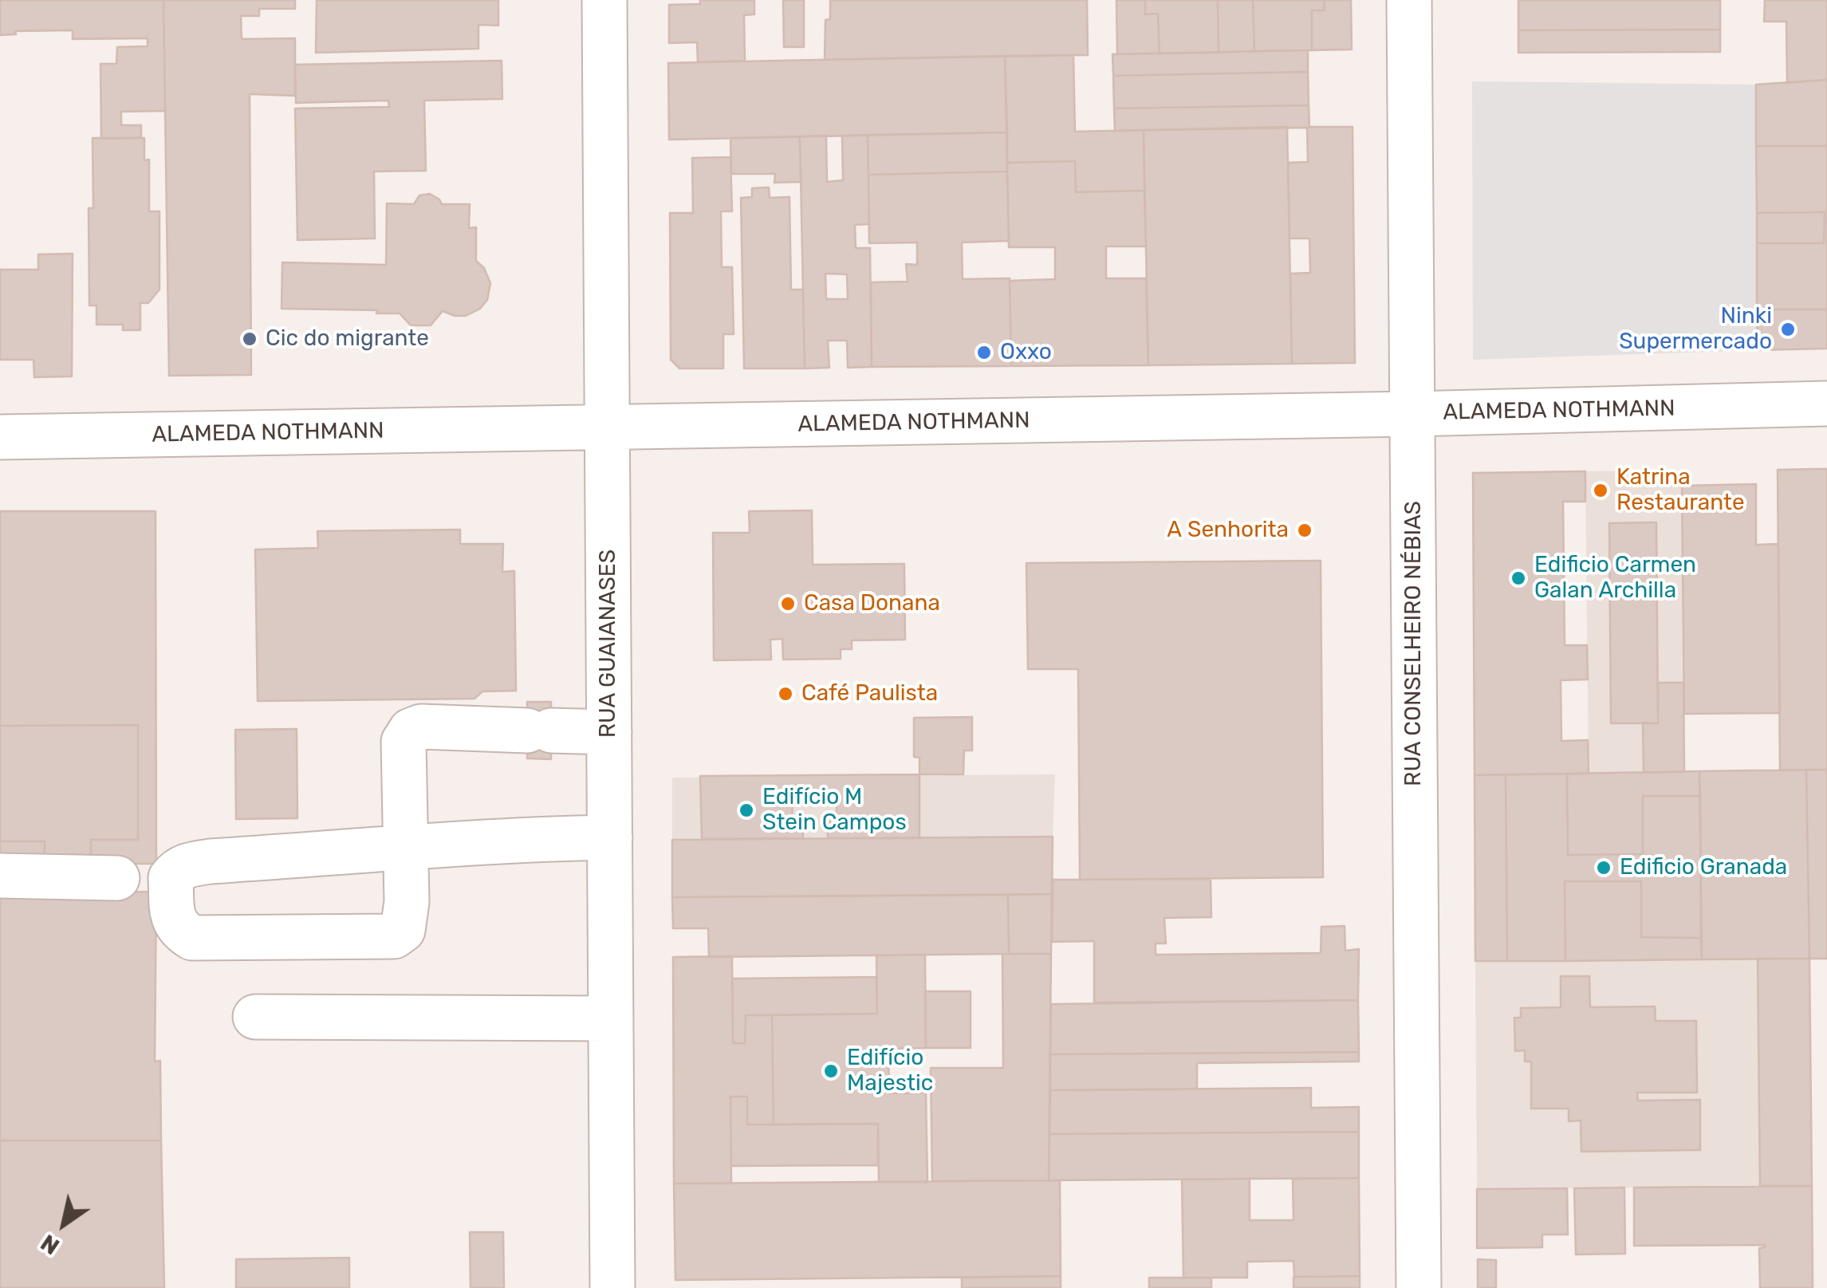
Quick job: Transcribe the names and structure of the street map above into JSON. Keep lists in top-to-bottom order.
{
  "streets": {
    "street": ["ALAMEDA NOTHMANN", "RUA GUAIANASES", "RUA CONSELHEIRO NÉBIAS"]
  },
  "crossings": [
    ["ALAMEDA NOTHMANN", "RUA GUAIANASES"],
    ["ALAMEDA NOTHMANN", "RUA CONSELHEIRO NÉBIAS"]
  ],
  "places": [
    "Ninki Supermercado",
    "Cic do migrante",
    "Oxxo",
    "Katrina Restaurante",
    "A Senhorita",
    "Edificio Carmen Galan Archilla",
    "Casa Donana",
    "Café Paulista",
    "Edifício M Stein Campos",
    "Edificio Granada",
    "Edifício Majestic"
  ],
  "north": "bottom left"
}
